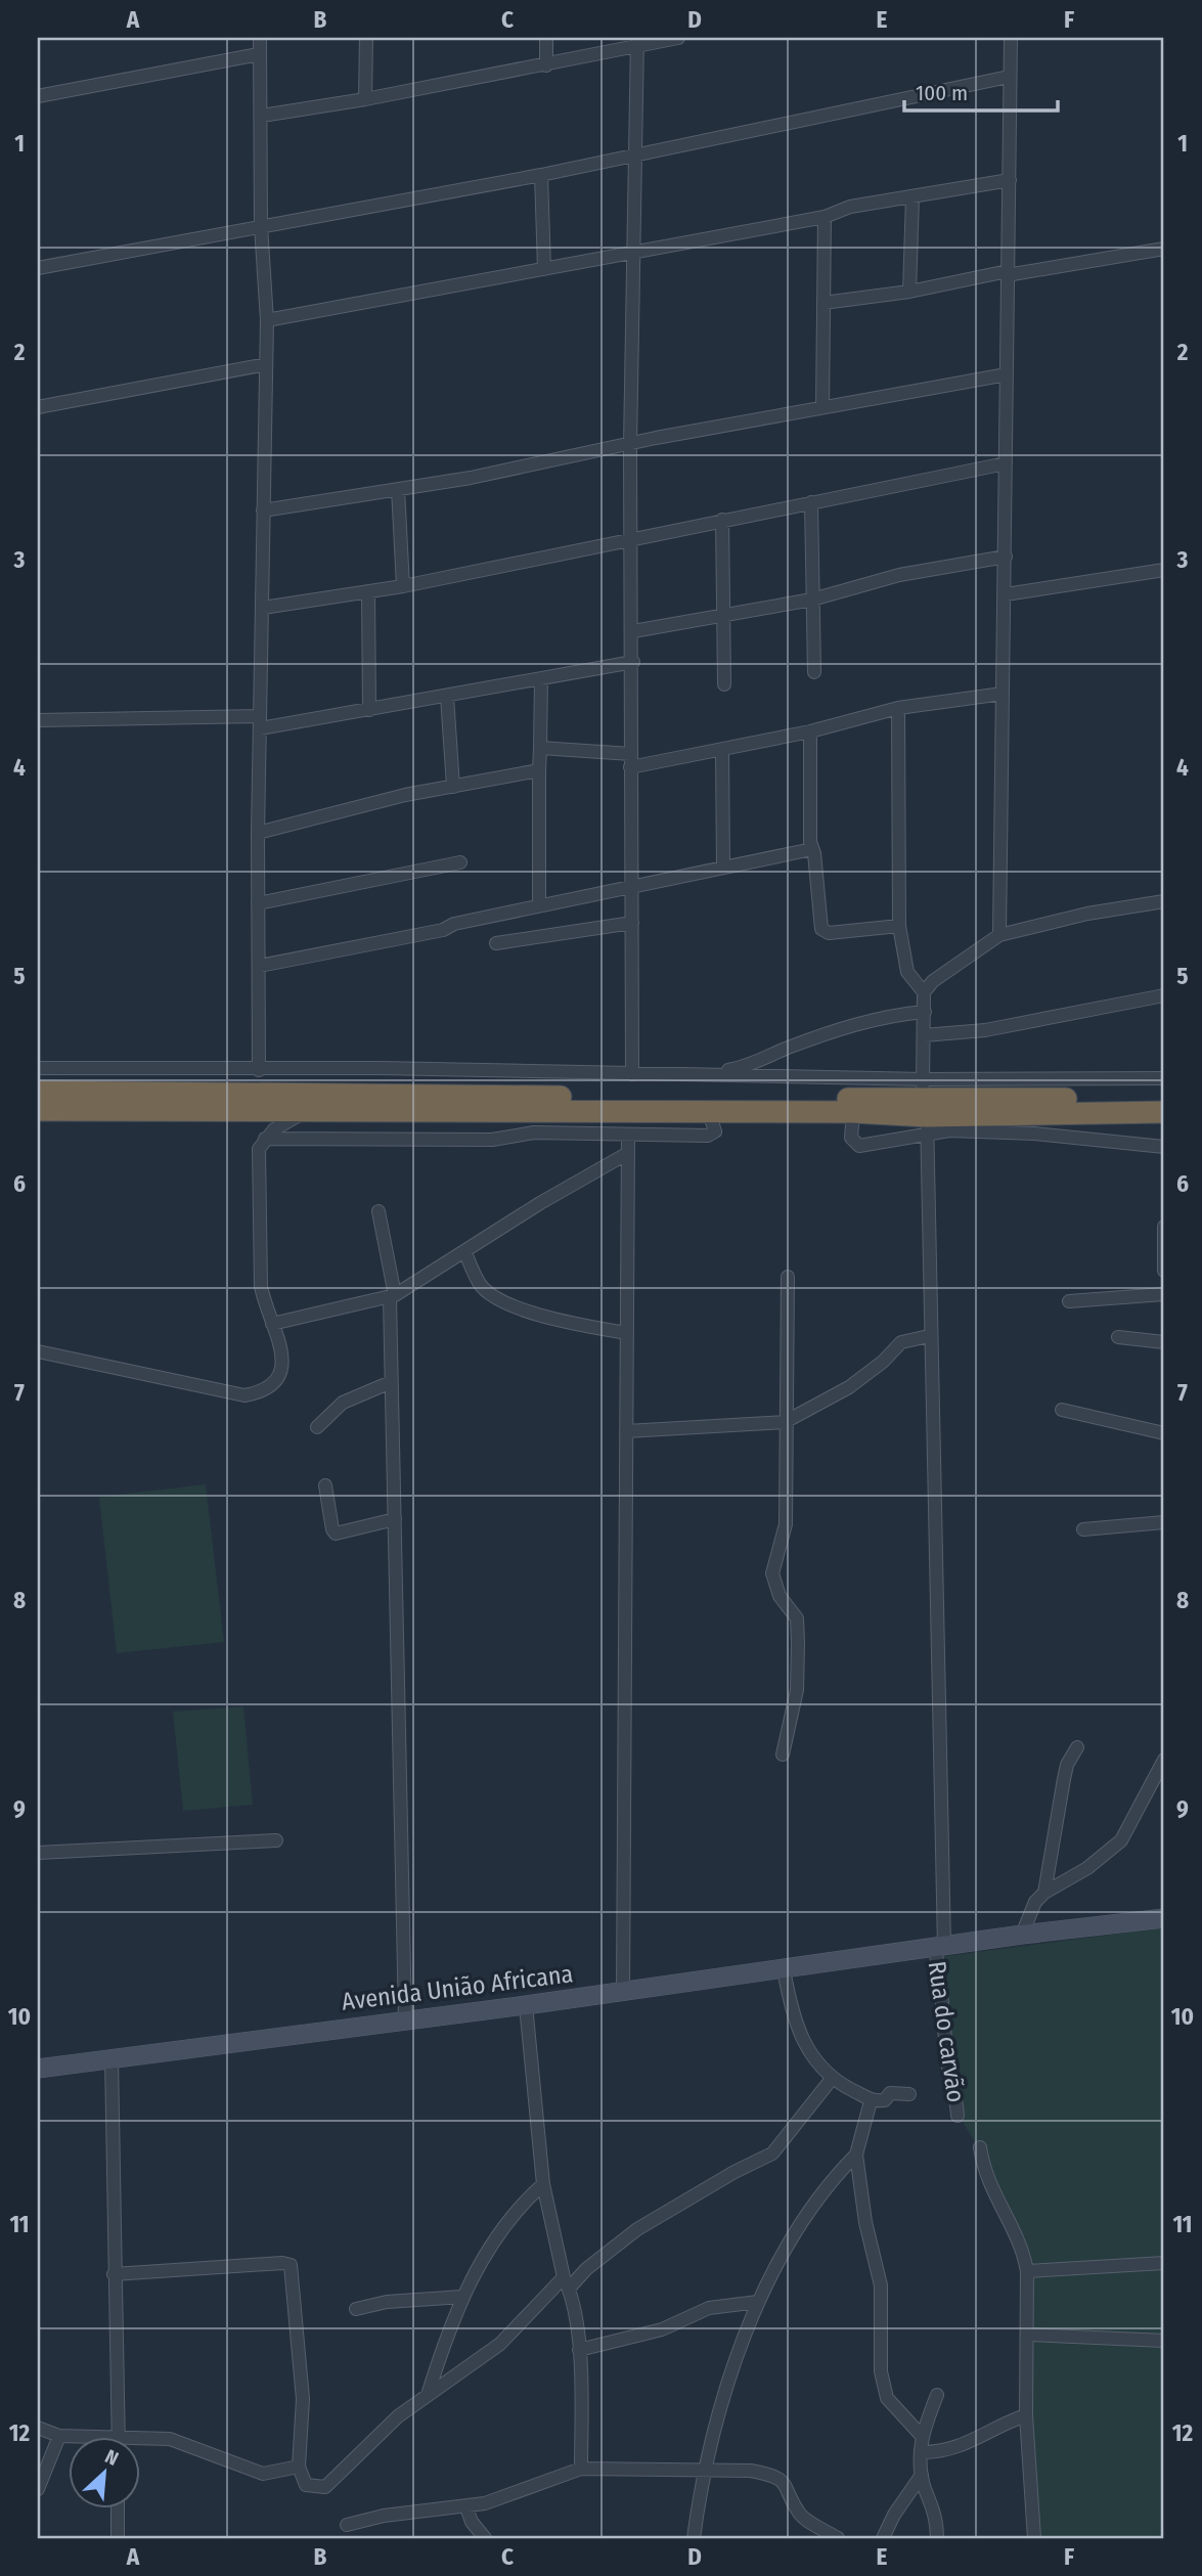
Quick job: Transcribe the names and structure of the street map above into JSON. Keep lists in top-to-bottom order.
{
  "streets": {
    "main road": ["Avenida União Africana"],
    "street": ["Rua do carvão"]
  },
  "crossings": [
    ["Avenida União Africana", "Rua do carvão"]
  ],
  "scale_bar": "100 m",
  "north": "top right",
  "grid": {
    "columns": [
      "A",
      "B",
      "C",
      "D",
      "E",
      "F"
    ],
    "rows": [
      "1",
      "2",
      "3",
      "4",
      "5",
      "6",
      "7",
      "8",
      "9",
      "10",
      "11",
      "12"
    ]
  }
}
